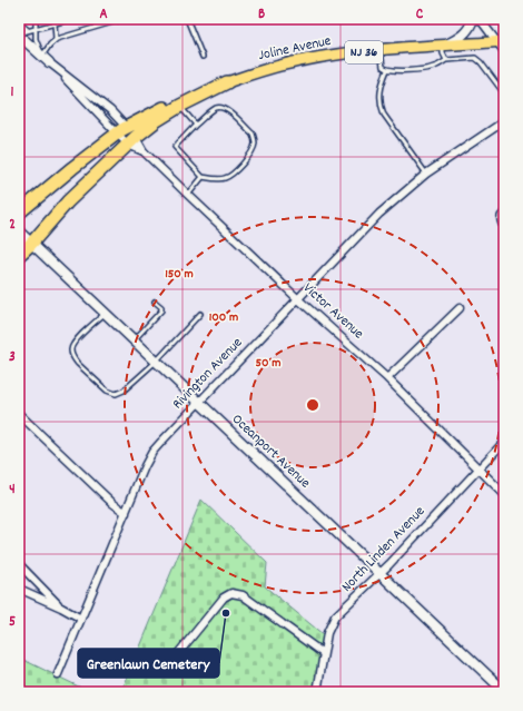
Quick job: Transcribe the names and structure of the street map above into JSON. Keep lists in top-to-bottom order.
{
  "streets": {
    "highway": ["NJ 36"],
    "main road": ["Joline Avenue"],
    "street": [
      "Victor Avenue",
      "Rivington Avenue",
      "Oceanport Avenue",
      "North Linden Avenue"
    ]
  },
  "crossings": [
    ["Joline Avenue", "NJ 36"],
    ["NJ 36", "Victor Avenue"],
    ["NJ 36", "Oceanport Avenue"],
    ["Victor Avenue", "Rivington Avenue"],
    ["Victor Avenue", "North Linden Avenue"],
    ["Rivington Avenue", "Oceanport Avenue"],
    ["Oceanport Avenue", "North Linden Avenue"]
  ],
  "places": ["Greenlawn Cemetery"],
  "grid": {
    "columns": ["A", "B", "C"],
    "rows": [
      "1",
      "2",
      "3",
      "4",
      "5"
    ]
  },
  "rings": ["150 m", "100 m", "50 m"]
}
